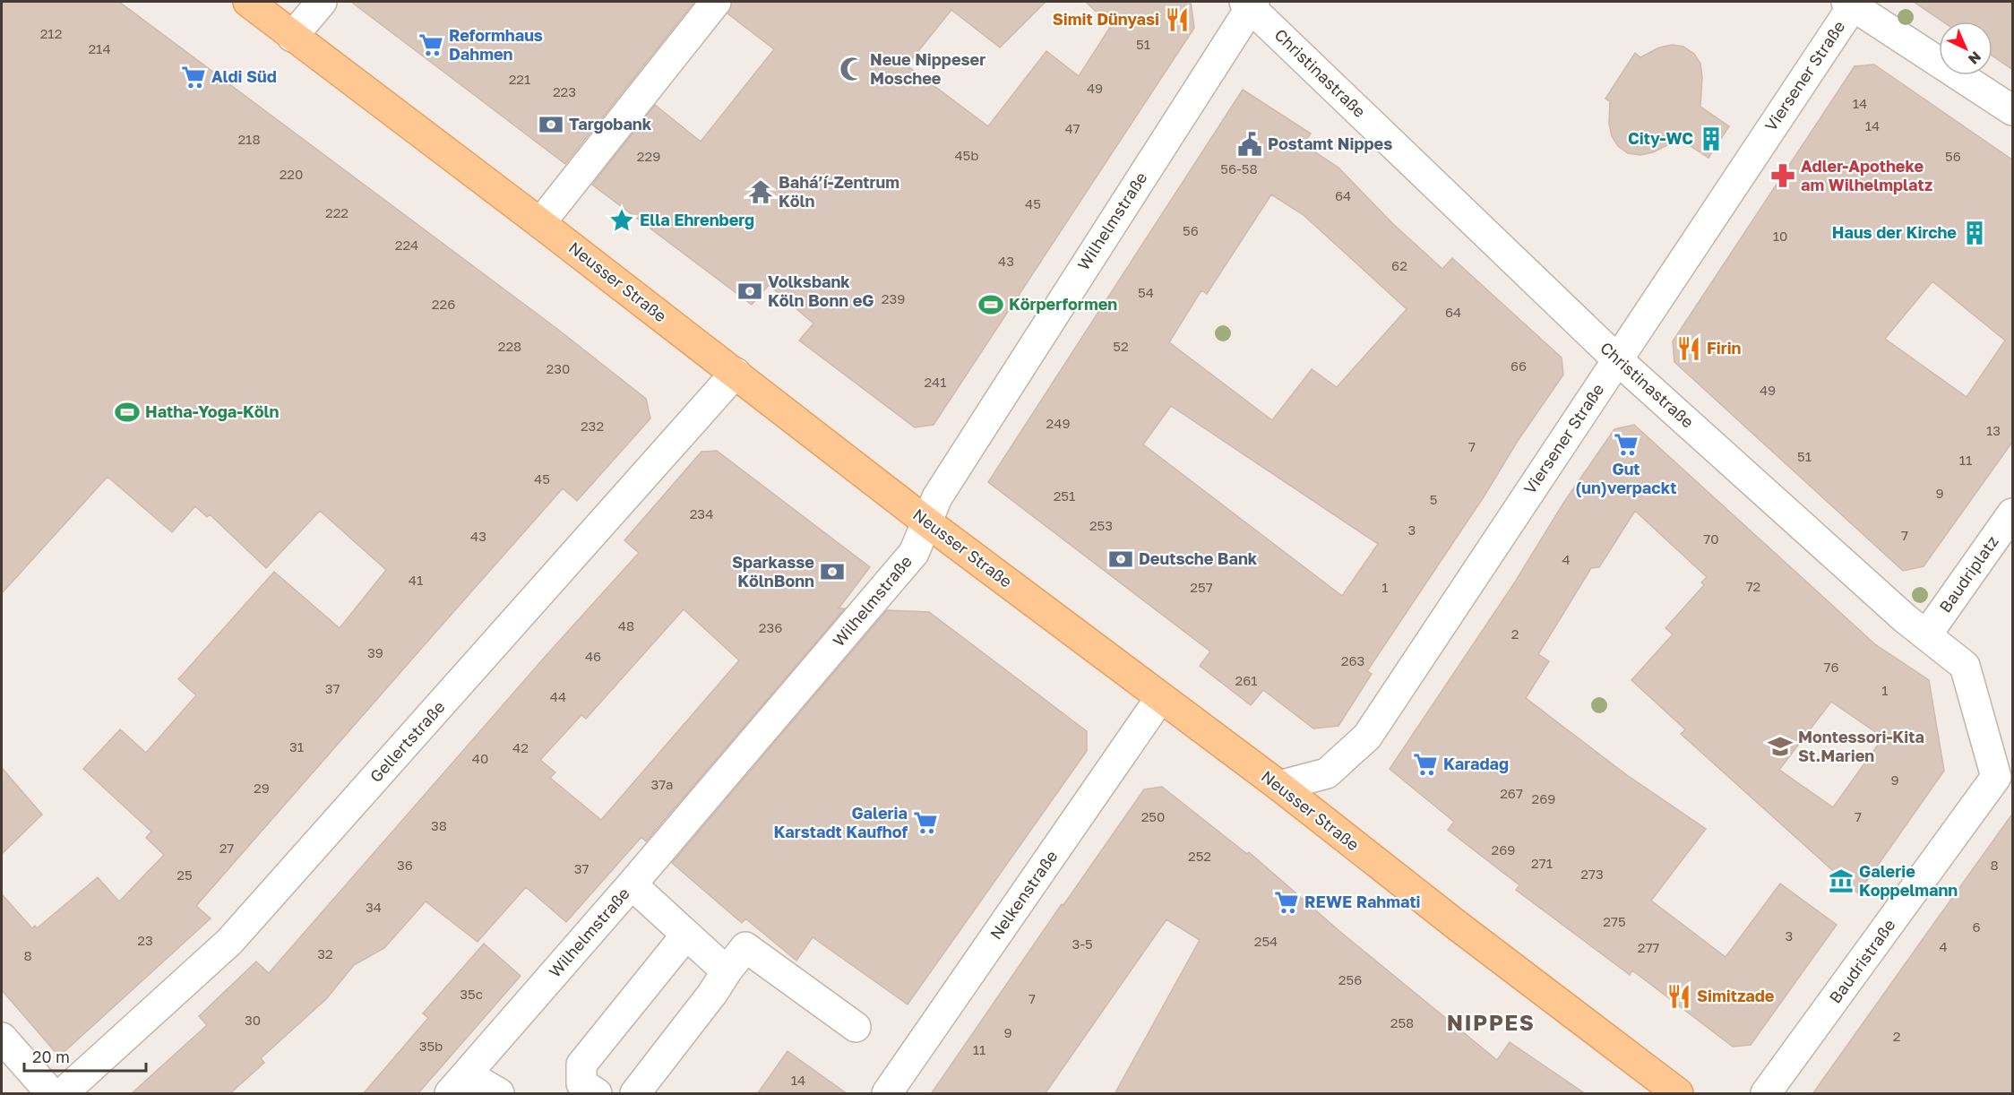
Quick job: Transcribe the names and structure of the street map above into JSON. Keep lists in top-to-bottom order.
{
  "streets": {
    "main road": ["Neusser Straße"],
    "street": [
      "Christinastraße",
      "Viersener Straße",
      "Wilhelmstraße",
      "Baudriplatz",
      "Gellertstraße",
      "Nelkenstraße",
      "Baudristraße"
    ]
  },
  "crossings": [
    ["Christinastraße", "Viersener Straße"],
    ["Christinastraße", "Wilhelmstraße"],
    ["Christinastraße", "Baudriplatz"],
    ["Christinastraße", "Baudristraße"],
    ["Viersener Straße", "Neusser Straße"],
    ["Wilhelmstraße", "Neusser Straße"],
    ["Neusser Straße", "Gellertstraße"],
    ["Neusser Straße", "Nelkenstraße"]
  ],
  "districts": ["NIPPES"],
  "places": {
    "restaurant": ["Simit Dünyasi", "Firin", "Simitzade"],
    "supermarket": [
      "Reformhaus Dahmen",
      "Aldi Süd",
      "Gut (un)verpackt",
      "Karadag",
      "Galeria Karstadt Kaufhof",
      "REWE Rahmati"
    ],
    "mosque": ["Neue Nippeser Moschee"],
    "bank": [
      "Targobank",
      "Volksbank Köln Bonn eG",
      "Deutsche Bank",
      "Sparkasse KölnBonn"
    ],
    "building": ["City-WC", "Haus der Kirche"],
    "public building": ["Postamt Nippes"],
    "pharmacy": ["Adler-Apotheke am Wilhelmplatz"],
    "temple": ["Bahá’í-Zentrum Köln"],
    "place": ["Ella Ehrenberg"],
    "sports": ["Körperformen", "Hatha-Yoga-Köln"],
    "school or university": ["Montessori-Kita St.Marien"],
    "museum": ["Galerie Koppelmann"]
  },
  "house_numbers": [
    "212",
    "51",
    "214",
    "221",
    "49",
    "223",
    "14",
    "14",
    "47",
    "218",
    "45b",
    "229",
    "56",
    "56-58",
    "220",
    "64",
    "45",
    "222",
    "56",
    "10",
    "224",
    "43",
    "62",
    "54",
    "239",
    "226",
    "64",
    "228",
    "52",
    "66",
    "230",
    "241",
    "49",
    "249",
    "232",
    "13",
    "7",
    "51",
    "11",
    "45",
    "9",
    "251",
    "5",
    "234",
    "253",
    "3",
    "7",
    "43",
    "70",
    "4",
    "41",
    "72",
    "257",
    "1",
    "48",
    "236",
    "2",
    "39",
    "46",
    "263",
    "76",
    "261",
    "37",
    "1",
    "44",
    "31",
    "42",
    "40",
    "9",
    "37a",
    "29",
    "267",
    "269",
    "250",
    "7",
    "38",
    "27",
    "269",
    "252",
    "271",
    "36",
    "8",
    "37",
    "273",
    "25",
    "34",
    "275",
    "6",
    "3",
    "23",
    "254",
    "3-5",
    "4",
    "277",
    "32",
    "8",
    "256",
    "35c",
    "7",
    "30",
    "258",
    "9",
    "2",
    "35b",
    "11",
    "14"
  ],
  "scale_bar": "20 m",
  "north": "bottom right"
}
